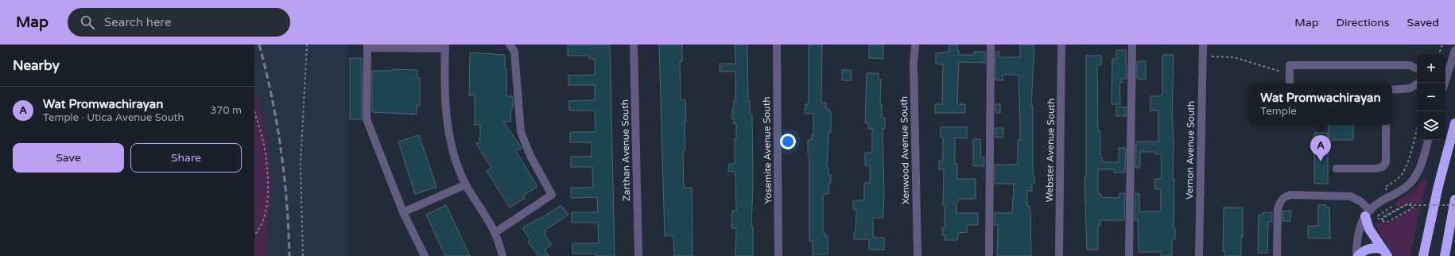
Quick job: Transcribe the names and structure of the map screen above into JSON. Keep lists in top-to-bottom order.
{
  "streets": {
    "street": [
      "Zarthan Avenue South",
      "Yosemite Avenue South",
      "Xenwood Avenue South",
      "Webster Avenue South",
      "Vernon Avenue South"
    ]
  },
  "page": {
    "header": "Map",
    "search": "Search here",
    "nav": ["Map", "Directions", "Saved"],
    "heading": "Nearby",
    "map_buttons": ["+", "−"],
    "popup": ["Wat Promwachirayan", "Temple"],
    "list": [
      {
        "mark": "A",
        "name": "Wat Promwachirayan",
        "note": "Temple · Utica Avenue South",
        "value": "370 m"
      }
    ],
    "buttons": ["Save", "Share"],
    "pins": "A"
  }
}
